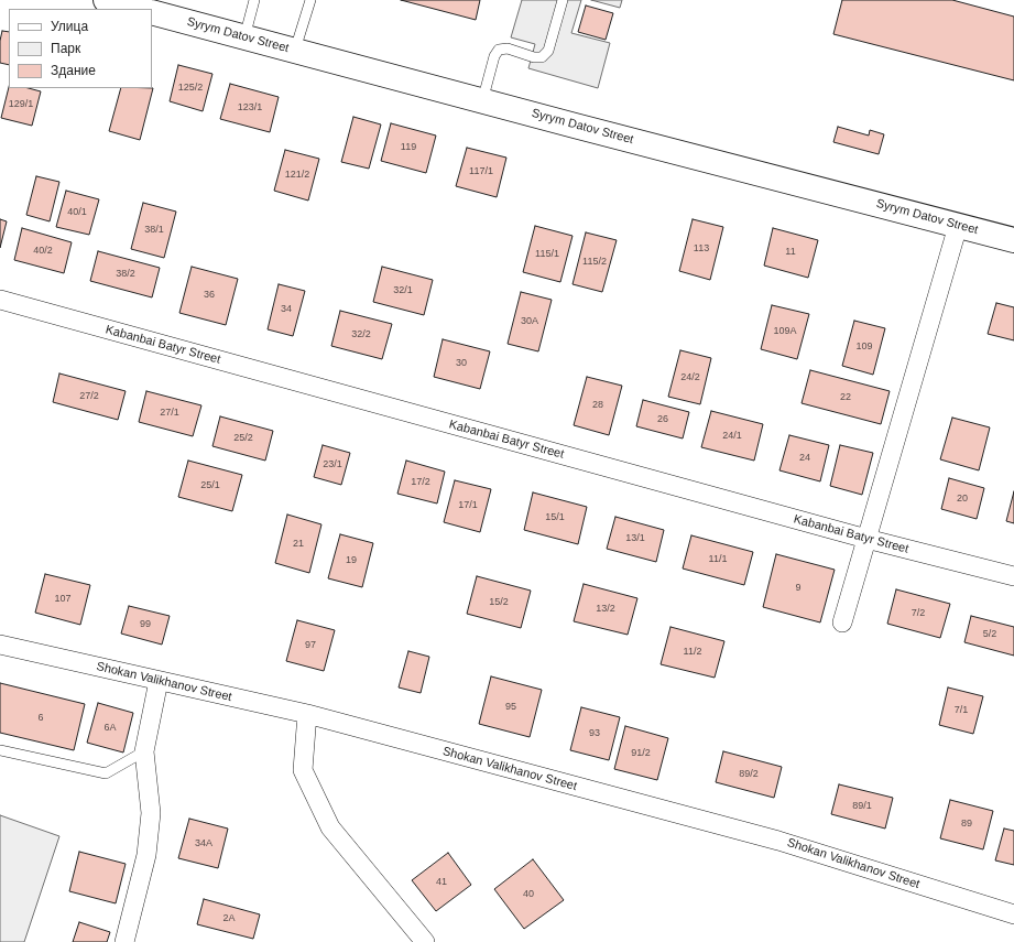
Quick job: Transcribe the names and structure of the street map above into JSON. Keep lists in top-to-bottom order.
{
  "streets": {
    "main road": ["Syrym Datov Street"],
    "street": ["Kabanbai Batyr Street", "Shokan Valikhanov Street"]
  },
  "house_numbers": [
    "125/2",
    "129/1",
    "123/1",
    "119",
    "117/1",
    "121/2",
    "40/1",
    "38/1",
    "113",
    "40/2",
    "11",
    "115/1",
    "115/2",
    "38/2",
    "32/1",
    "36",
    "34",
    "30А",
    "109А",
    "32/2",
    "109",
    "30",
    "24/2",
    "27/2",
    "22",
    "28",
    "27/1",
    "26",
    "24/1",
    "25/2",
    "24",
    "23/1",
    "17/2",
    "25/1",
    "20",
    "17/1",
    "15/1",
    "13/1",
    "21",
    "11/1",
    "19",
    "9",
    "107",
    "15/2",
    "13/2",
    "7/2",
    "99",
    "5/2",
    "97",
    "11/2",
    "95",
    "7/1",
    "6",
    "6А",
    "93",
    "91/2",
    "89/2",
    "89/1",
    "89",
    "34А",
    "41",
    "40",
    "2А"
  ],
  "legend": ["Улица", "Парк", "Здание"]
}
